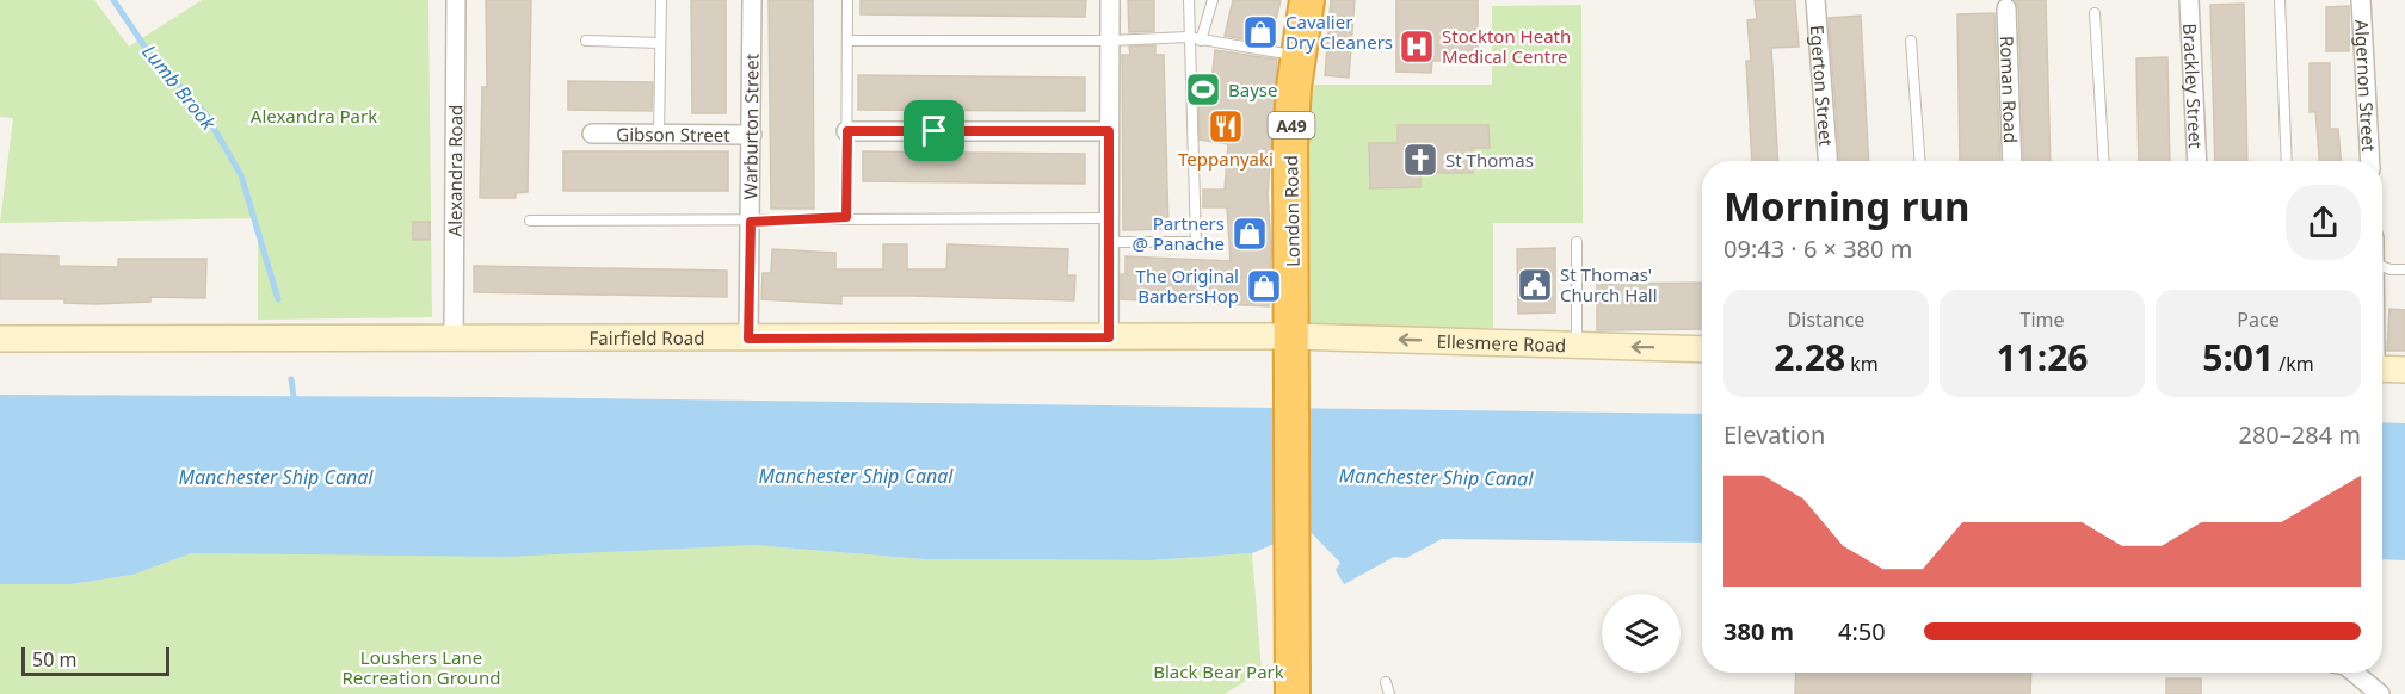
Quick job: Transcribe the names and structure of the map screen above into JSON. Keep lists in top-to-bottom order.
{
  "streets": {
    "highway": ["A49", "London Road"],
    "main road": ["Fairfield Road", "Ellesmere Road"],
    "street": [
      "Egerton Street",
      "Brackley Street",
      "Algernon Street",
      "Roman Road",
      "Warburton Street",
      "Gibson Street",
      "Alexandra Road"
    ]
  },
  "crossings": [
    ["A49", "London Road"],
    ["A49", "Fairfield Road"],
    ["A49", "Ellesmere Road"],
    ["Warburton Street", "Gibson Street"],
    ["Warburton Street", "Fairfield Road"],
    ["Alexandra Road", "Fairfield Road"],
    ["London Road", "Fairfield Road"],
    ["London Road", "Ellesmere Road"],
    ["Fairfield Road", "Ellesmere Road"]
  ],
  "one_way": ["Ellesmere Road"],
  "water": ["Lumb Brook", "Manchester Ship Canal"],
  "parks": ["Alexandra Park", "Loushers Lane Recreation Ground", "Black Bear Park"],
  "places": {
    "shop": ["Cavalier Dry Cleaners", "Partners @ Panache", "The Original BarbersHop"],
    "hospital": ["Stockton Heath Medical Centre"],
    "sports": ["Bayse"],
    "restaurant": ["Teppanyaki"],
    "church": ["St Thomas"],
    "public building": ["St Thomas' Church Hall"]
  },
  "scale_bar": "50 m",
  "page": {
    "heading": ["Morning run", "09:43 · 6 × 380 m"],
    "stats": [
      ["Distance", "2.28 km"],
      ["Time", "11:26"],
      ["Pace", "5:01 /km"]
    ],
    "chart": ["Elevation", "280–284 m"],
    "list": [
      {
        "name": "380 m",
        "note": "4:50"
      }
    ],
    "scale": "50 m"
  }
}
